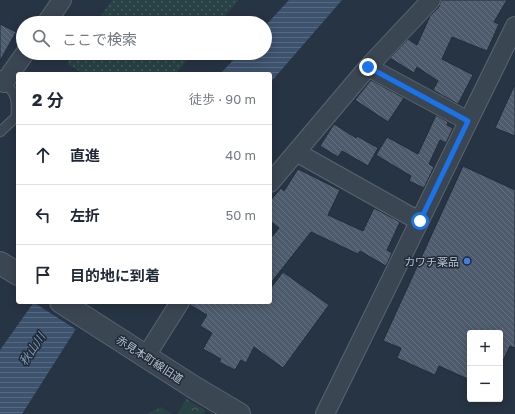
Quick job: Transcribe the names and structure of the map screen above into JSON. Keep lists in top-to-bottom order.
{
  "streets": {
    "street": ["赤見本町線旧道"]
  },
  "water": ["秋山川"],
  "places": ["カワチ薬品"],
  "page": {
    "search": "ここで検索",
    "heading": ["2 分", "徒歩 · 90 m"],
    "list": [
      ["直進", "40 m"],
      ["左折", "50 m"],
      "目的地に到着"
    ],
    "map_buttons": ["+", "−"]
  }
}
